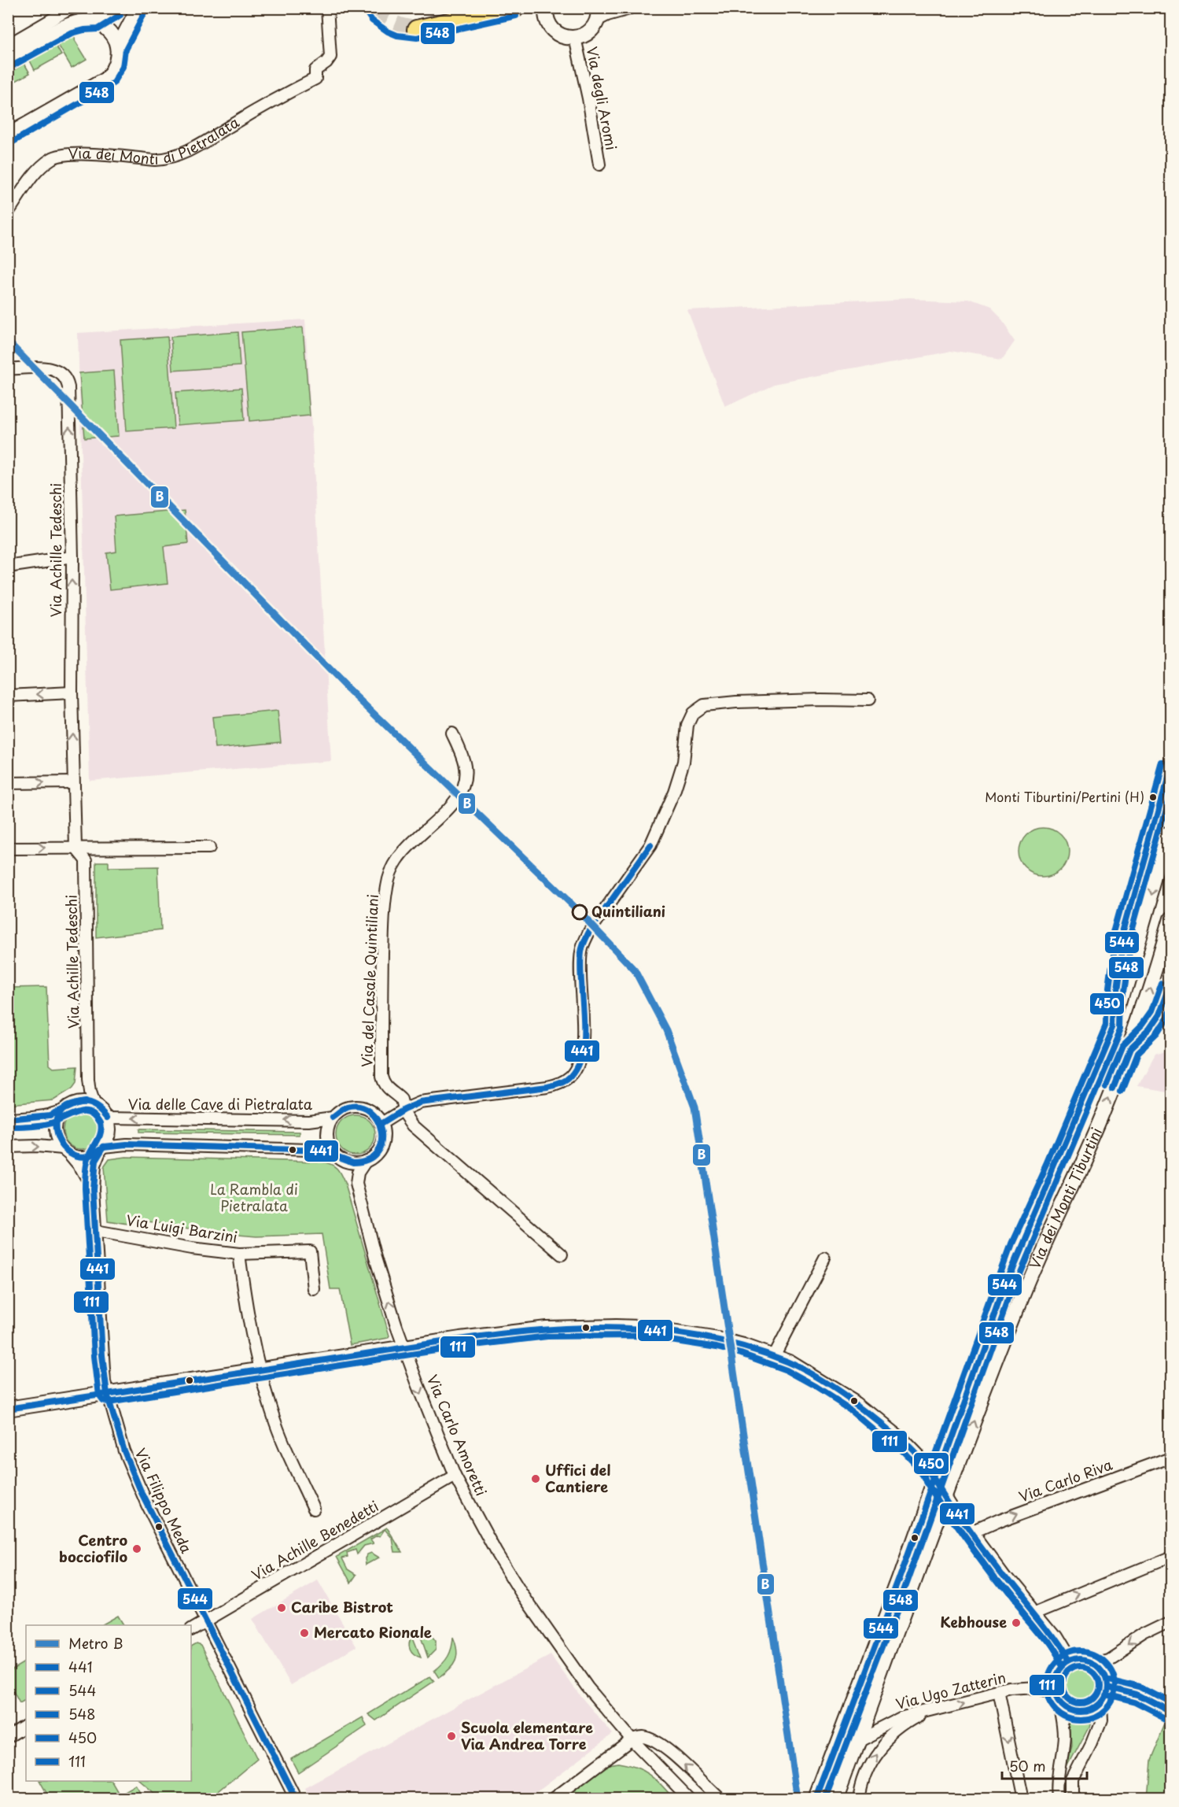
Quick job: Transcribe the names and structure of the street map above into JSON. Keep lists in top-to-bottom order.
{
  "streets": {
    "main road": ["Via dei Monti Tiburtini"],
    "street": [
      "Via degli Aromi",
      "Via dei Monti di Pietralata",
      "Via Achille Tedeschi",
      "Via del Casale Quintiliani",
      "Via delle Cave di Pietralata",
      "Via Luigi Barzini",
      "Via Carlo Amoretti",
      "Via Carlo Riva",
      "Via Filippo Meda",
      "Via Achille Benedetti",
      "Via Ugo Zatterin"
    ]
  },
  "crossings": [
    ["Via Achille Tedeschi", "Via delle Cave di Pietralata"],
    ["Via Achille Tedeschi", "Via Filippo Meda"],
    ["Via delle Cave di Pietralata", "Via Carlo Amoretti"],
    ["Via delle Cave di Pietralata", "Via Filippo Meda"],
    ["Via dei Monti Tiburtini", "Via Ugo Zatterin"],
    ["Via Luigi Barzini", "Via Filippo Meda"],
    ["Via Carlo Amoretti", "Via Achille Benedetti"],
    ["Via Filippo Meda", "Via Achille Benedetti"]
  ],
  "one_way": ["Via Achille Tedeschi"],
  "parks": ["La Rambla di Pietralata"],
  "places": [
    "Monti Tiburtini/Pertini (H)",
    "Quintiliani",
    "Uffici del Cantiere",
    "Centro bocciofilo",
    "Caribe Bistrot",
    "Kebhouse",
    "Mercato Rionale",
    "Scuola elementare Via Andrea Torre"
  ],
  "lines": [
    "transit line 548",
    "metro line B",
    "transit line 450",
    "transit line 544",
    "transit line 441",
    "transit line 111"
  ],
  "legend": [
    "Metro B",
    "441",
    "544",
    "548",
    "450",
    "111"
  ],
  "scale_bar": "50 m"
}
